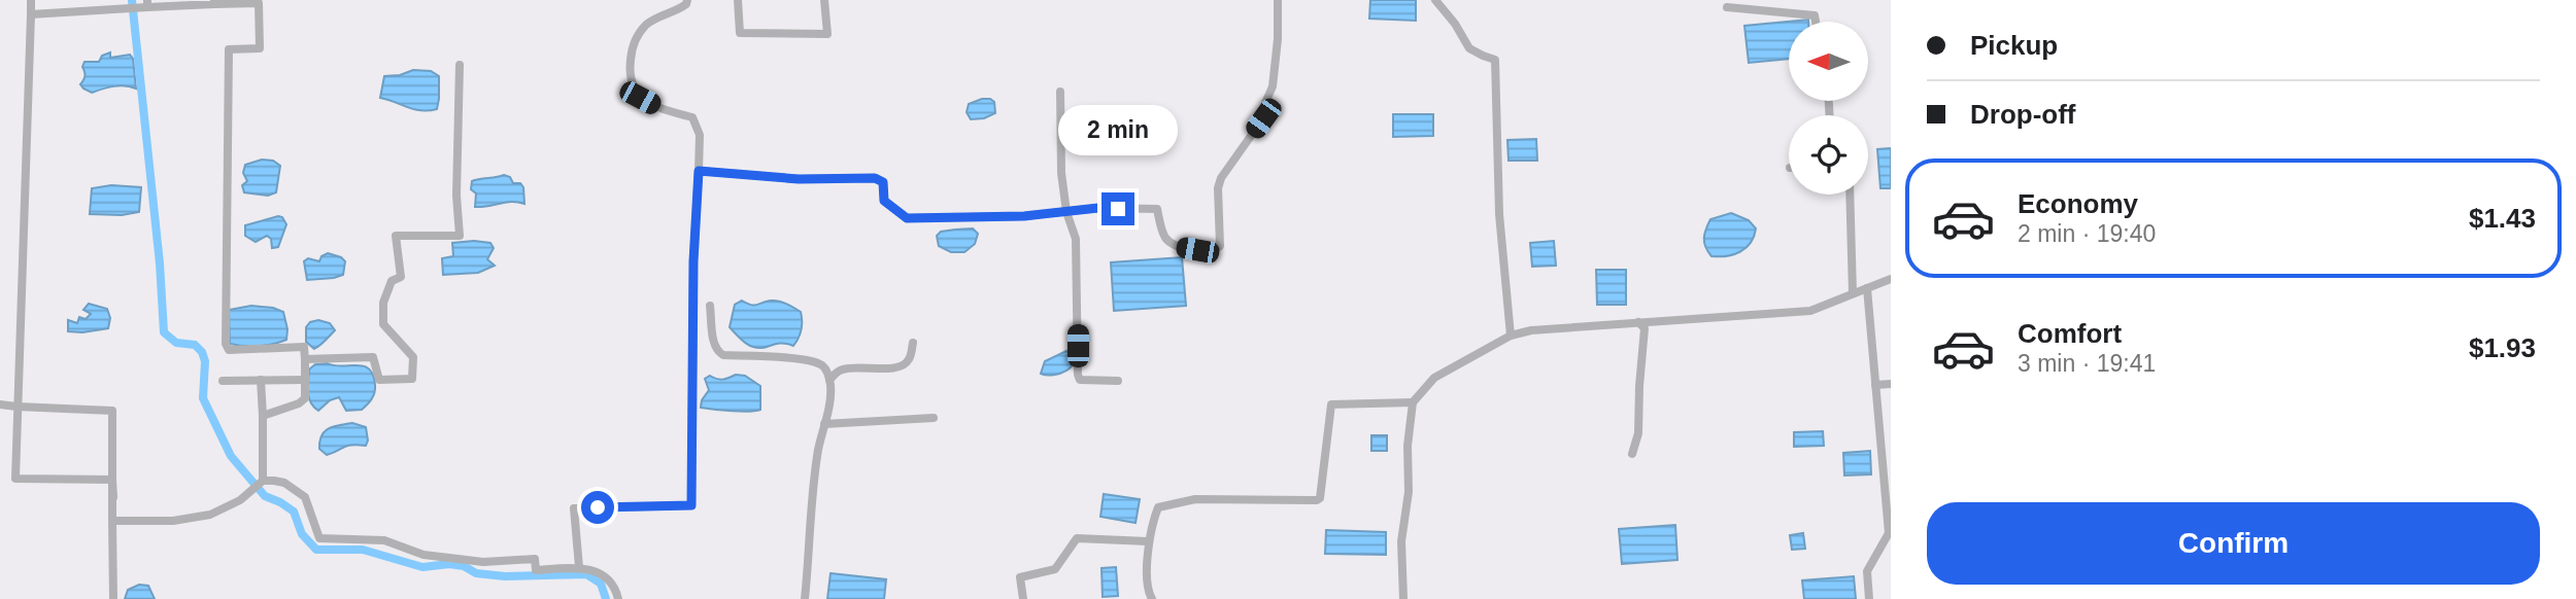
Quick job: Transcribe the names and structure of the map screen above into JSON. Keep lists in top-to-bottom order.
{
  "north": "left",
  "page": {
    "banner": ["Pickup", "Drop-off"],
    "bubble": "2 min",
    "list": [
      {
        "name": "Economy",
        "note": "2 min · 19:40",
        "value": "$1.43"
      },
      {
        "name": "Comfort",
        "note": "3 min · 19:41",
        "value": "$1.93"
      }
    ],
    "buttons": "Confirm"
  }
}
